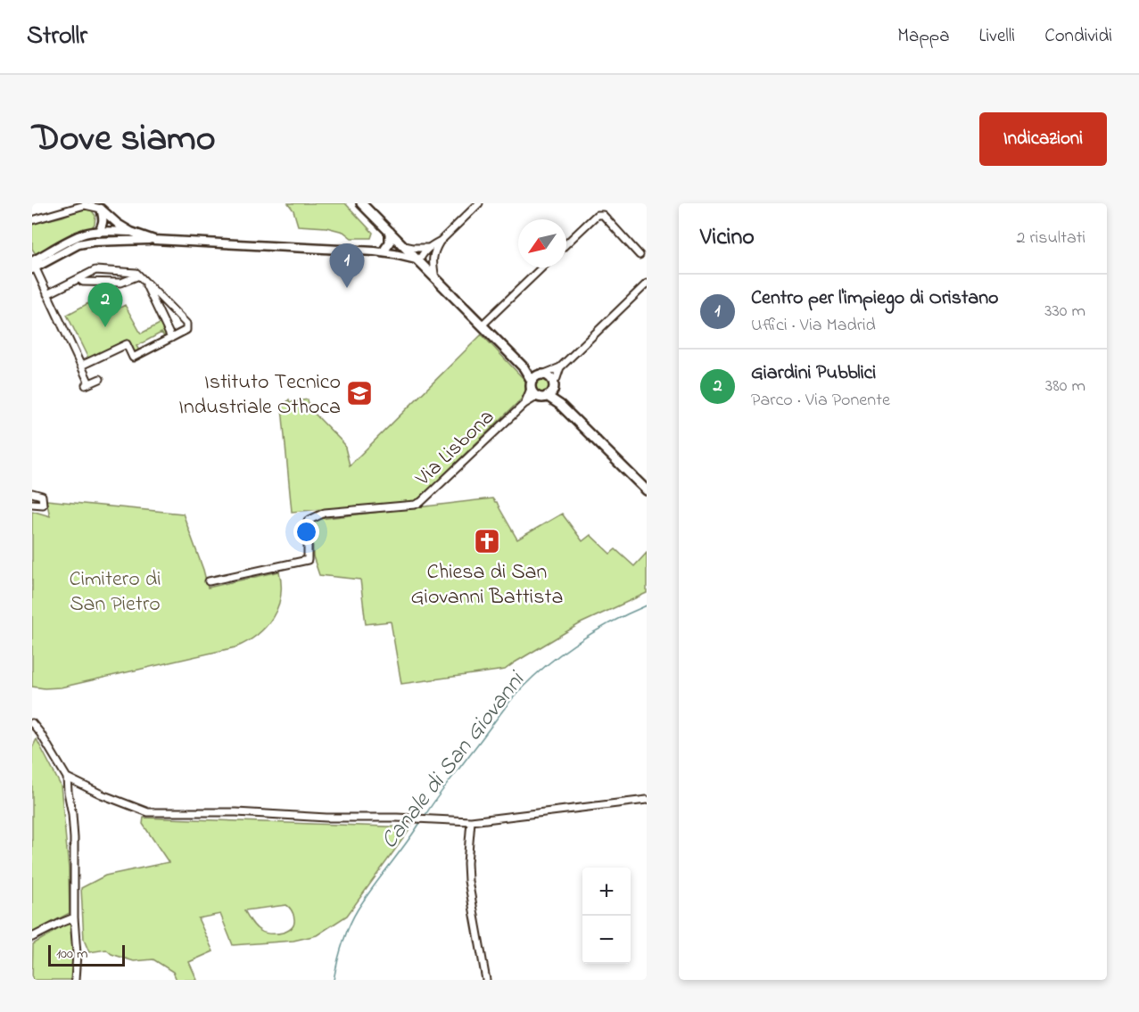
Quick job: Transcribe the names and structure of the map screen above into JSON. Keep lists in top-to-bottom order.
{
  "streets": {
    "street": ["Via Lisbona"]
  },
  "water": ["Canale di San Giovanni"],
  "parks": ["Cimitero di San Pietro"],
  "places": {
    "school or university": ["Istituto Tecnico Industriale Othoca"],
    "church": ["Chiesa di San Giovanni Battista"]
  },
  "scale_bar": "100 m",
  "north": "bottom left",
  "page": {
    "header": "Strollr",
    "nav": ["Mappa", "Livelli", "Condividi"],
    "title": "Dove siamo",
    "buttons": "Indicazioni",
    "heading": ["Vicino", "2 risultati"],
    "pins": ["1", "2"],
    "list": [
      {
        "mark": "1",
        "name": "Centro per l'impiego di Oristano",
        "note": "Uffici · Via Madrid",
        "value": "330 m"
      },
      {
        "mark": "2",
        "name": "Giardini Pubblici",
        "note": "Parco · Via Ponente",
        "value": "380 m"
      }
    ],
    "map_buttons": ["+", "−"],
    "scale": "100 m"
  }
}
